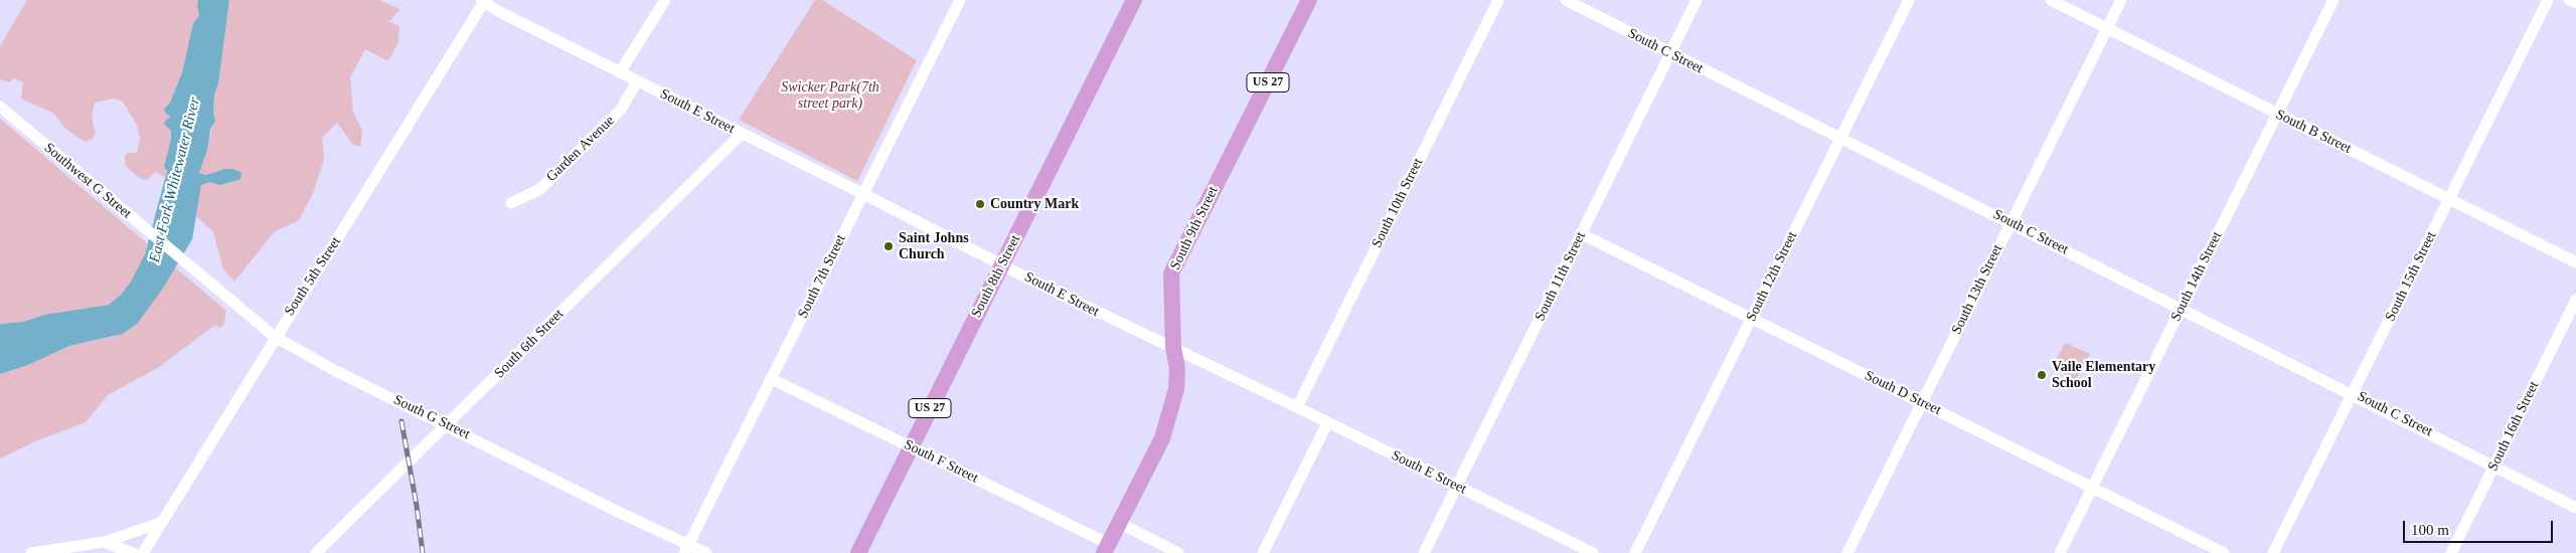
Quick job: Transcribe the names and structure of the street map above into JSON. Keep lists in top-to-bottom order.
{
  "streets": {
    "highway": ["US 27", "South 9th Street", "South 8th Street"],
    "street": [
      "South C Street",
      "South E Street",
      "South B Street",
      "Garden Avenue",
      "Southwest G Street",
      "South 10th Street",
      "South 5th Street",
      "South 7th Street",
      "South 11th Street",
      "South 12th Street",
      "South 14th Street",
      "South 15th Street",
      "South 13th Street",
      "South 6th Street",
      "South D Street",
      "South G Street",
      "South 16th Street",
      "South F Street"
    ]
  },
  "crossings": [
    ["South C Street", "South 11th Street"],
    ["South C Street", "South 12th Street"],
    ["South C Street", "South 14th Street"],
    ["South C Street", "South 15th Street"],
    ["South C Street", "South 13th Street"],
    ["South C Street", "South 16th Street"],
    ["South E Street", "Garden Avenue"],
    ["South E Street", "South 10th Street"],
    ["South E Street", "South 9th Street"],
    ["South E Street", "South 5th Street"],
    ["South E Street", "South 7th Street"],
    ["South E Street", "South 8th Street"],
    ["South E Street", "South 11th Street"],
    ["South E Street", "South 6th Street"],
    ["South B Street", "South 14th Street"],
    ["South B Street", "South 15th Street"],
    ["South B Street", "South 13th Street"],
    ["Southwest G Street", "South G Street"],
    ["South 9th Street", "South F Street"],
    ["South 5th Street", "South G Street"],
    ["South 7th Street", "South G Street"],
    ["South 7th Street", "South F Street"],
    ["South 8th Street", "South F Street"],
    ["South 11th Street", "South D Street"],
    ["South 12th Street", "South D Street"],
    ["South 14th Street", "South D Street"],
    ["South 13th Street", "South D Street"],
    ["South 6th Street", "South G Street"]
  ],
  "water": ["East Fork Whitewater River"],
  "parks": ["Swicker Park(7th street park)"],
  "places": ["Country Mark", "Saint Johns Church", "Vaile Elementary School"],
  "scale_bar": "100 m"
}
